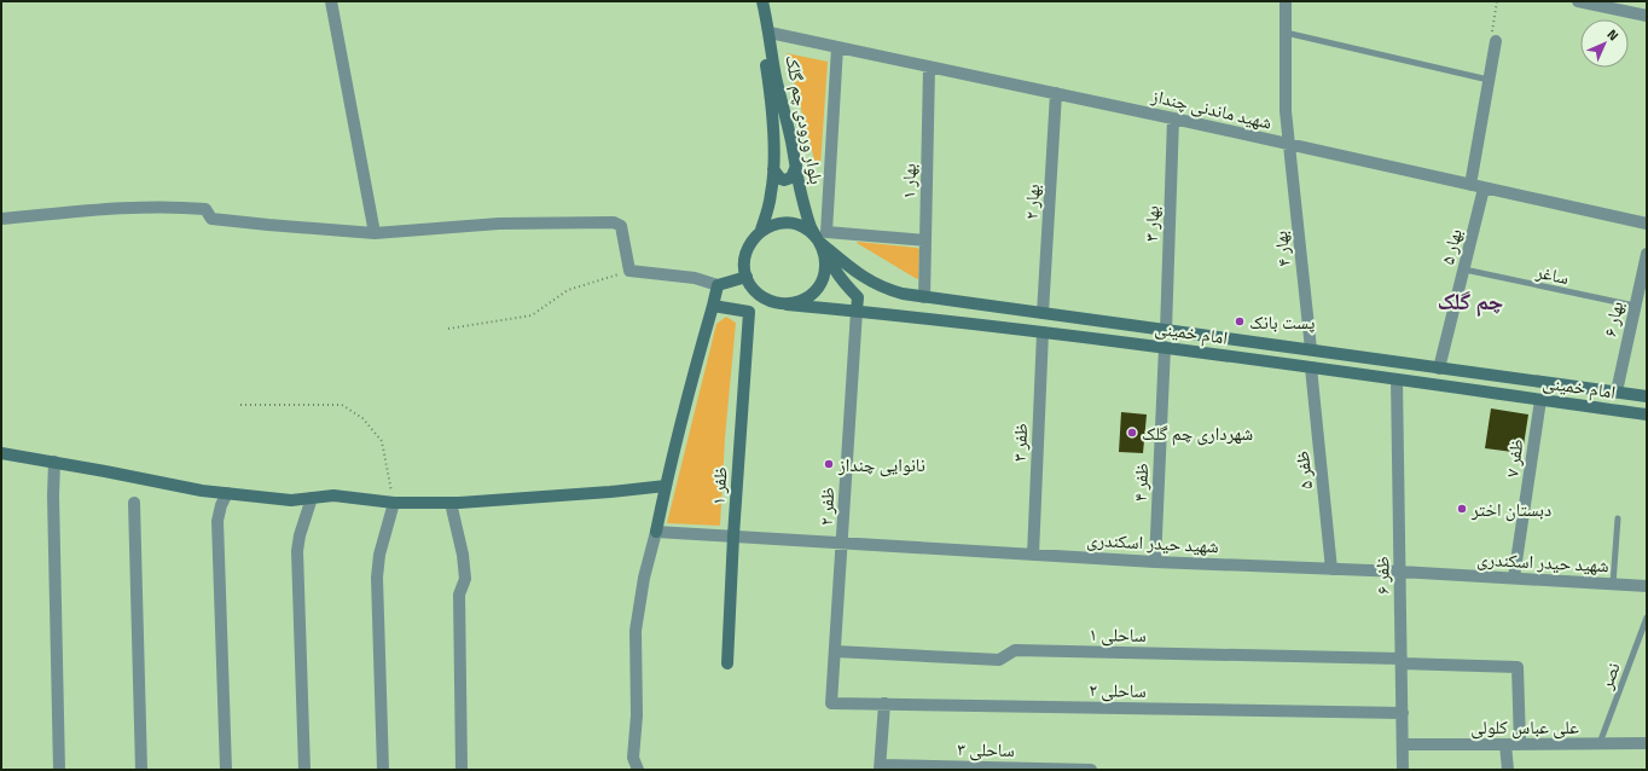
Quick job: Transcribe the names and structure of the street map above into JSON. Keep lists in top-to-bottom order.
{
  "streets": {
    "street": [
      "شهید ماندنی چنداز",
      "بلوار ورودی چم گلک",
      "بهار ۱",
      "بهار ۲",
      "بهار ۳",
      "بهار ۵",
      "بهار ۴",
      "بهار ۶",
      "امام خمینی",
      "ظفر ۳",
      "ظفر ۷",
      "ظفر ۵",
      "ظفر ۴",
      "ظفر ۱",
      "ظفر ۲",
      "شهید حیدر اسکندری",
      "ظفر ۶",
      "ساحلی ۱",
      "ساحلی ۲",
      "علی عباس کلولی",
      "ساحلی ۳"
    ],
    "lane": ["ساغر", "نصر"]
  },
  "crossings": [
    ["شهید ماندنی چنداز", "بلوار ورودی چم گلک"],
    ["شهید ماندنی چنداز", "بهار ۱"],
    ["شهید ماندنی چنداز", "بهار ۲"],
    ["شهید ماندنی چنداز", "بهار ۳"],
    ["شهید ماندنی چنداز", "بهار ۵"],
    ["شهید ماندنی چنداز", "بهار ۴"],
    ["بلوار ورودی چم گلک", "امام خمینی"],
    ["بهار ۱", "امام خمینی"],
    ["بهار ۲", "امام خمینی"],
    ["بهار ۳", "امام خمینی"],
    ["بهار ۵", "ساغر"],
    ["بهار ۵", "امام خمینی"],
    ["بهار ۴", "امام خمینی"],
    ["ساغر", "بهار ۶"],
    ["بهار ۶", "امام خمینی"],
    ["امام خمینی", "ظفر ۳"],
    ["امام خمینی", "ظفر ۷"],
    ["امام خمینی", "ظفر ۵"],
    ["امام خمینی", "ظفر ۴"],
    ["امام خمینی", "ظفر ۲"],
    ["امام خمینی", "ظفر ۶"],
    ["ظفر ۳", "شهید حیدر اسکندری"],
    ["ظفر ۷", "شهید حیدر اسکندری"],
    ["ظفر ۵", "شهید حیدر اسکندری"],
    ["ظفر ۴", "شهید حیدر اسکندری"],
    ["ظفر ۱", "شهید حیدر اسکندری"],
    ["ظفر ۲", "شهید حیدر اسکندری"],
    ["ظفر ۲", "ساحلی ۱"],
    ["ظفر ۲", "ساحلی ۲"],
    ["شهید حیدر اسکندری", "ظفر ۶"],
    ["ظفر ۶", "ساحلی ۱"],
    ["ظفر ۶", "ساحلی ۲"],
    ["ظفر ۶", "علی عباس کلولی"],
    ["ساحلی ۱", "علی عباس کلولی"],
    ["نصر", "علی عباس کلولی"]
  ],
  "districts": ["چم گلک"],
  "places": [
    "پست بانک",
    "شهرداری چم گلک",
    "نانوایی چنداز",
    "دبستان اختر"
  ],
  "north": "top right"
}
